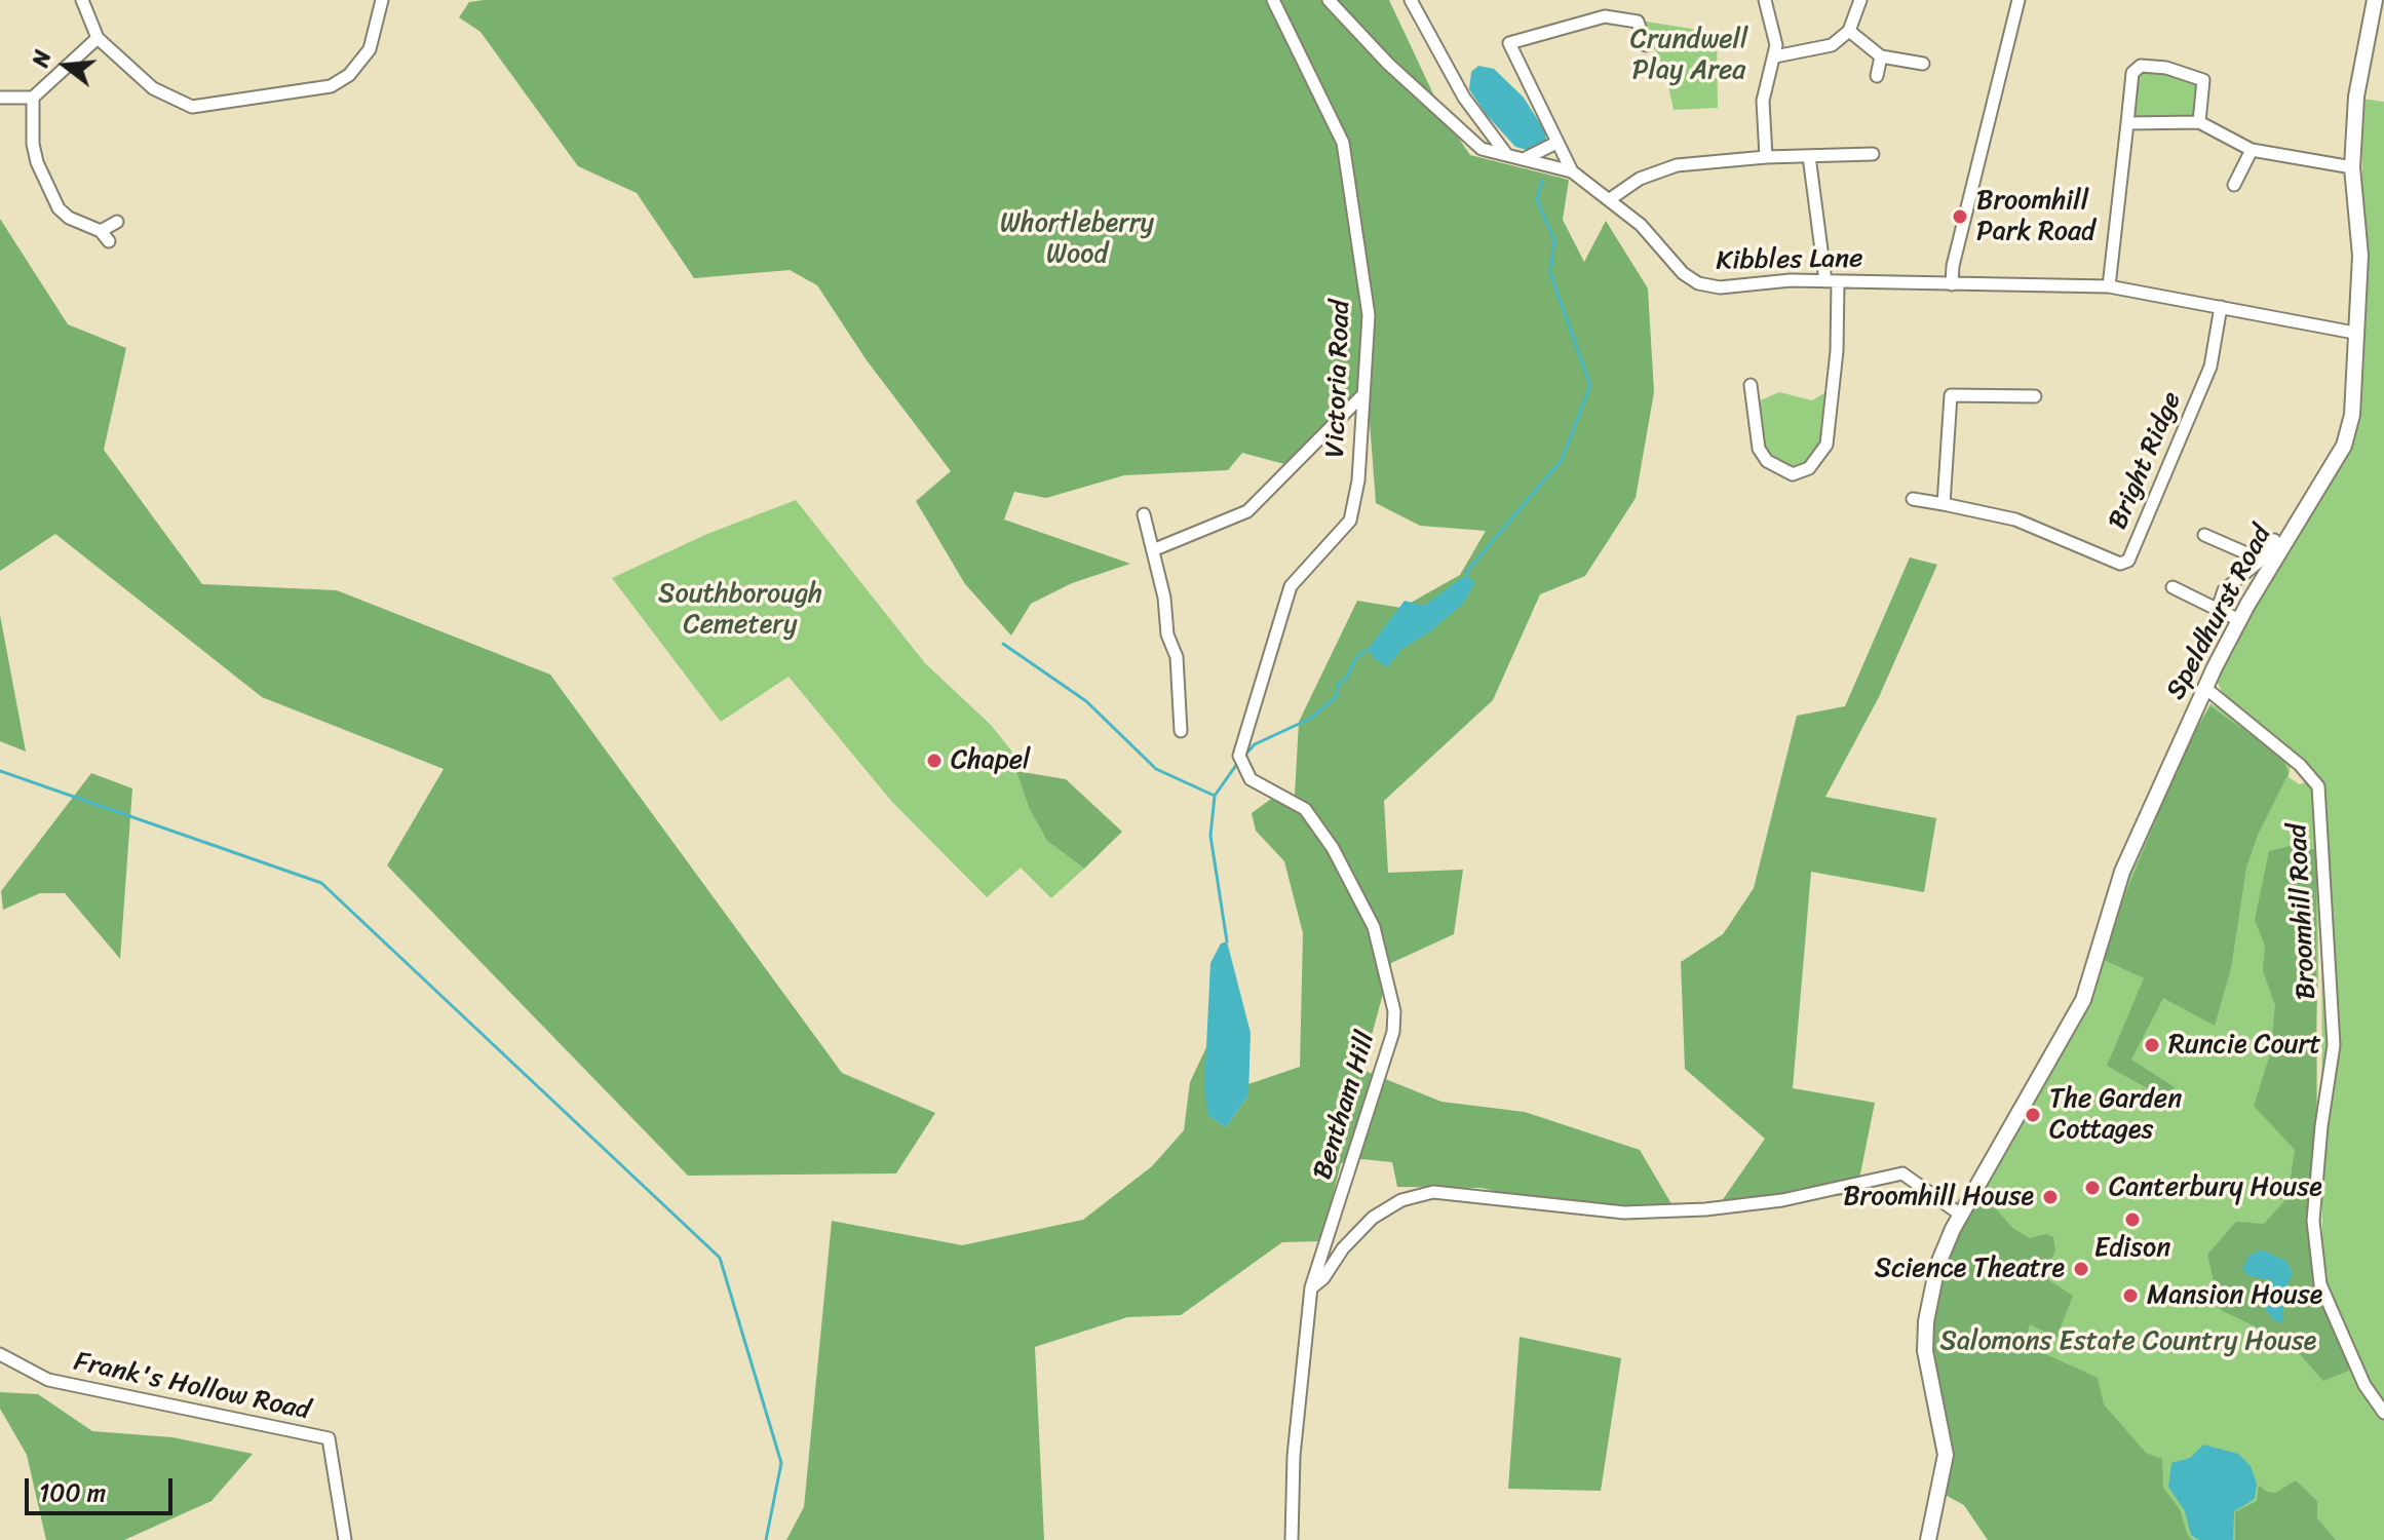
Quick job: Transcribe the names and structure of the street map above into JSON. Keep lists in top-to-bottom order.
{
  "streets": {
    "street": [
      "Kibbles Lane",
      "Victoria Road",
      "Bright Ridge",
      "Speldhurst Road",
      "Broomhill Road",
      "Bentham Hill",
      "Frank's Hollow Road"
    ]
  },
  "crossings": [
    ["Kibbles Lane", "Bright Ridge"],
    ["Kibbles Lane", "Speldhurst Road"],
    ["Victoria Road", "Bentham Hill"],
    ["Speldhurst Road", "Broomhill Road"]
  ],
  "parks": [
    "Crundwell Play Area",
    "Whortleberry Wood",
    "Southborough Cemetery",
    "Salomons Estate Country House"
  ],
  "places": [
    "Broomhill Park Road",
    "Chapel",
    "Runcie Court",
    "The Garden Cottages",
    "Canterbury House",
    "Broomhill House",
    "Edison",
    "Science Theatre",
    "Mansion House"
  ],
  "scale_bar": "100 m",
  "north": "left"
}
